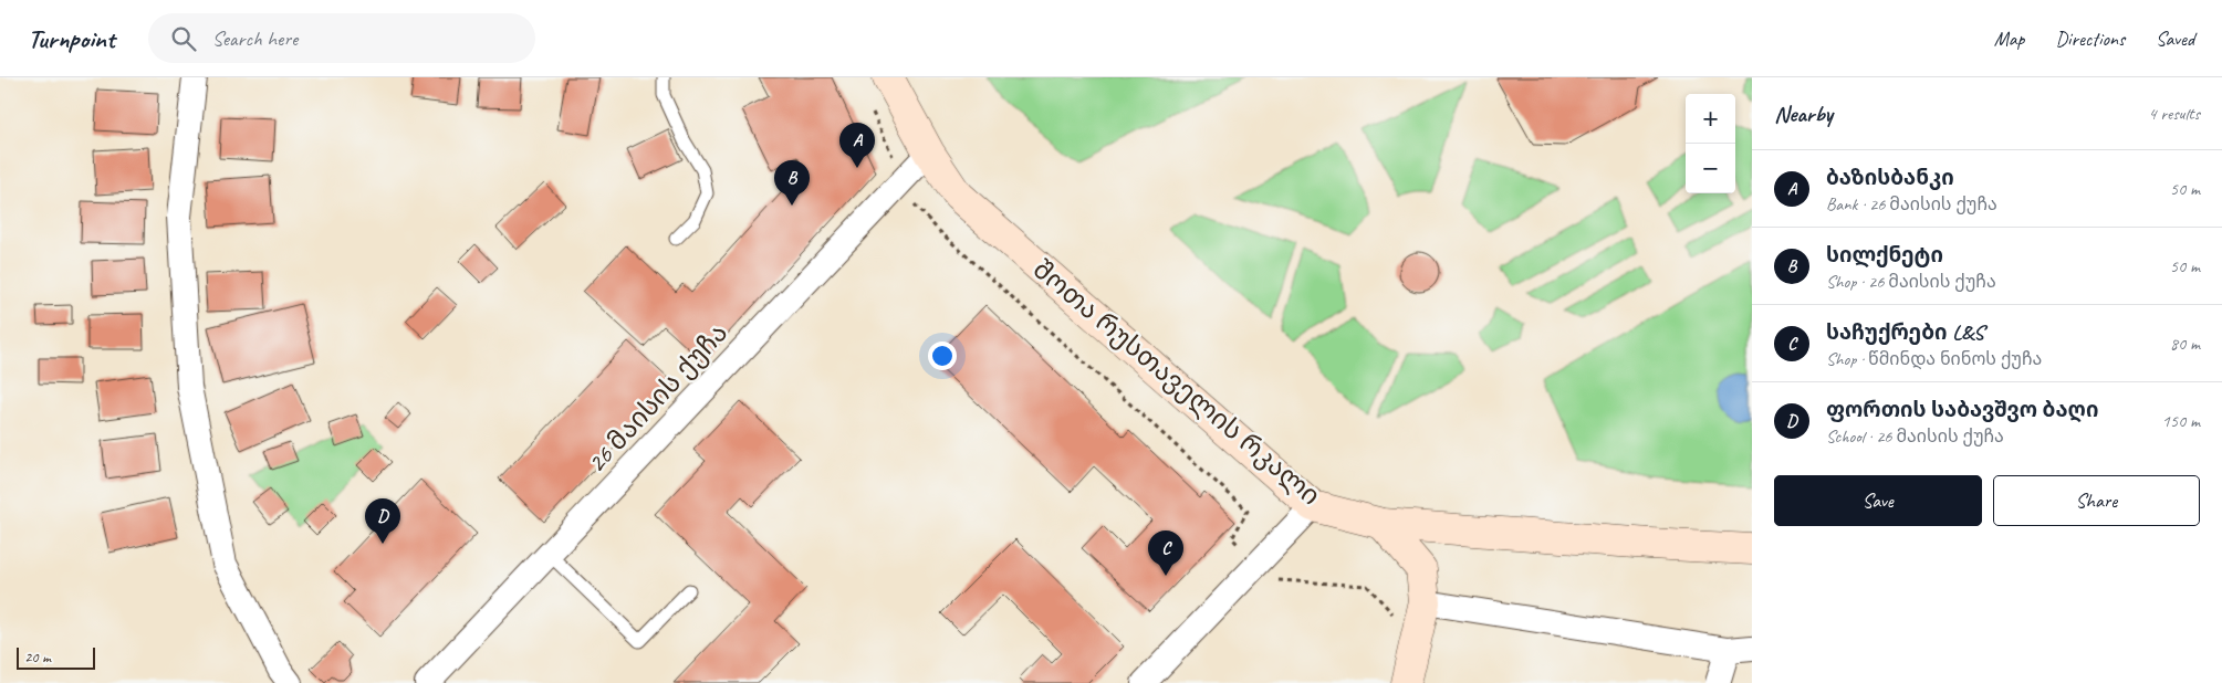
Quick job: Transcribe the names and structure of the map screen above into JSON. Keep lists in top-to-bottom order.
{
  "streets": {
    "main road": ["შოთა რუსთაველის რკალი"],
    "street": ["26 მაისის ქუჩა"]
  },
  "crossings": [
    ["შოთა რუსთაველის რკალი", "26 მაისის ქუჩა"]
  ],
  "scale_bar": "20 m",
  "page": {
    "header": "Turnpoint",
    "search": "Search here",
    "nav": ["Map", "Directions", "Saved"],
    "heading": ["Nearby", "4 results"],
    "map_buttons": ["+", "−"],
    "pins": [
      "A",
      "B",
      "D",
      "C"
    ],
    "list": [
      {
        "mark": "A",
        "name": "ბაზისბანკი",
        "note": "Bank · 26 მაისის ქუჩა",
        "value": "50 m"
      },
      {
        "mark": "B",
        "name": "სილქნეტი",
        "note": "Shop · 26 მაისის ქუჩა",
        "value": "50 m"
      },
      {
        "mark": "C",
        "name": "საჩუქრები L&S",
        "note": "Shop · წმინდა ნინოს ქუჩა",
        "value": "80 m"
      },
      {
        "mark": "D",
        "name": "ფორთის საბავშვო ბაღი",
        "note": "School · 26 მაისის ქუჩა",
        "value": "150 m"
      }
    ],
    "buttons": ["Save", "Share"],
    "scale": "20 m"
  }
}
